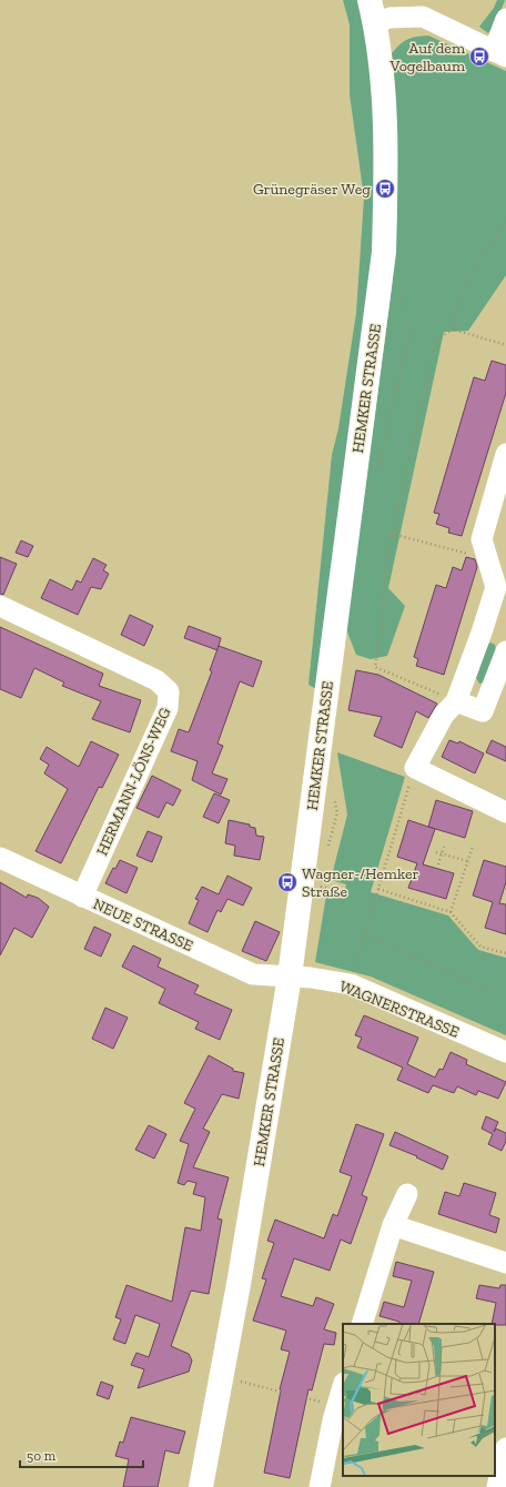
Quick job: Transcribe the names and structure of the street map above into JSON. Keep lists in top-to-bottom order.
{
  "streets": {
    "main road": ["HEMKER STRASSE"],
    "street": ["HERMANN-LÖNS-WEG", "NEUE STRASSE", "WAGNERSTRASSE"]
  },
  "crossings": [
    ["HEMKER STRASSE", "NEUE STRASSE"],
    ["HEMKER STRASSE", "WAGNERSTRASSE"],
    ["HERMANN-LÖNS-WEG", "NEUE STRASSE"],
    ["NEUE STRASSE", "WAGNERSTRASSE"]
  ],
  "places": {
    "bus stop": ["Auf dem Vogelbaum", "Grünegräser Weg", "Wagner-/Hemker Straße"]
  },
  "scale_bar": "50 m"
}
